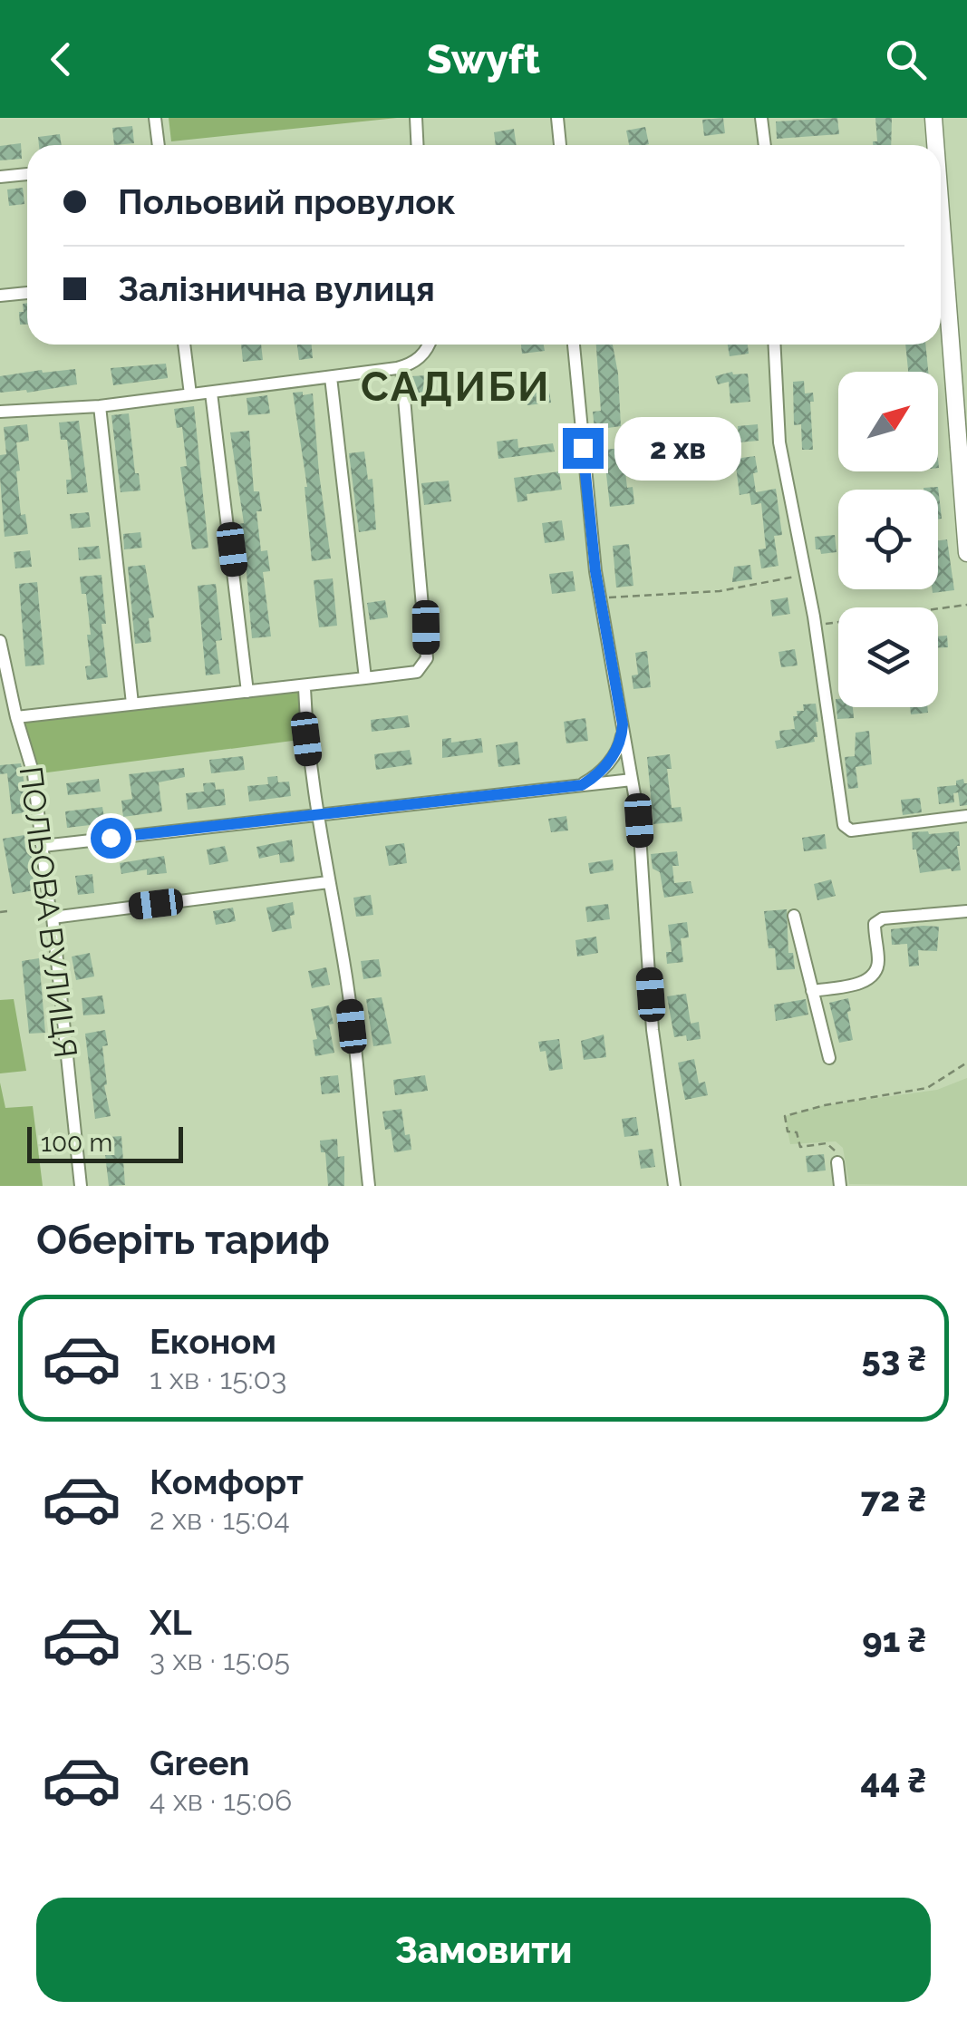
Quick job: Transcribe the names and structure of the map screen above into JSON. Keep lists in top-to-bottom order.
{
  "streets": {
    "street": ["ПОЛЬОВА ВУЛИЦЯ"]
  },
  "districts": ["САДИБИ"],
  "scale_bar": "100 m",
  "north": "top right",
  "page": {
    "header": "Swyft",
    "banner": ["Польовий провулок", "Залізнична вулиця"],
    "bubble": "2 хв",
    "scale": "100 m",
    "heading": "Оберіть тариф",
    "list": [
      {
        "name": "Економ",
        "note": "1 хв · 15:03",
        "value": "53 ₴"
      },
      {
        "name": "Комфорт",
        "note": "2 хв · 15:04",
        "value": "72 ₴"
      },
      {
        "name": "XL",
        "note": "3 хв · 15:05",
        "value": "91 ₴"
      },
      {
        "name": "Green",
        "note": "4 хв · 15:06",
        "value": "44 ₴"
      }
    ],
    "buttons": "Замовити"
  }
}
